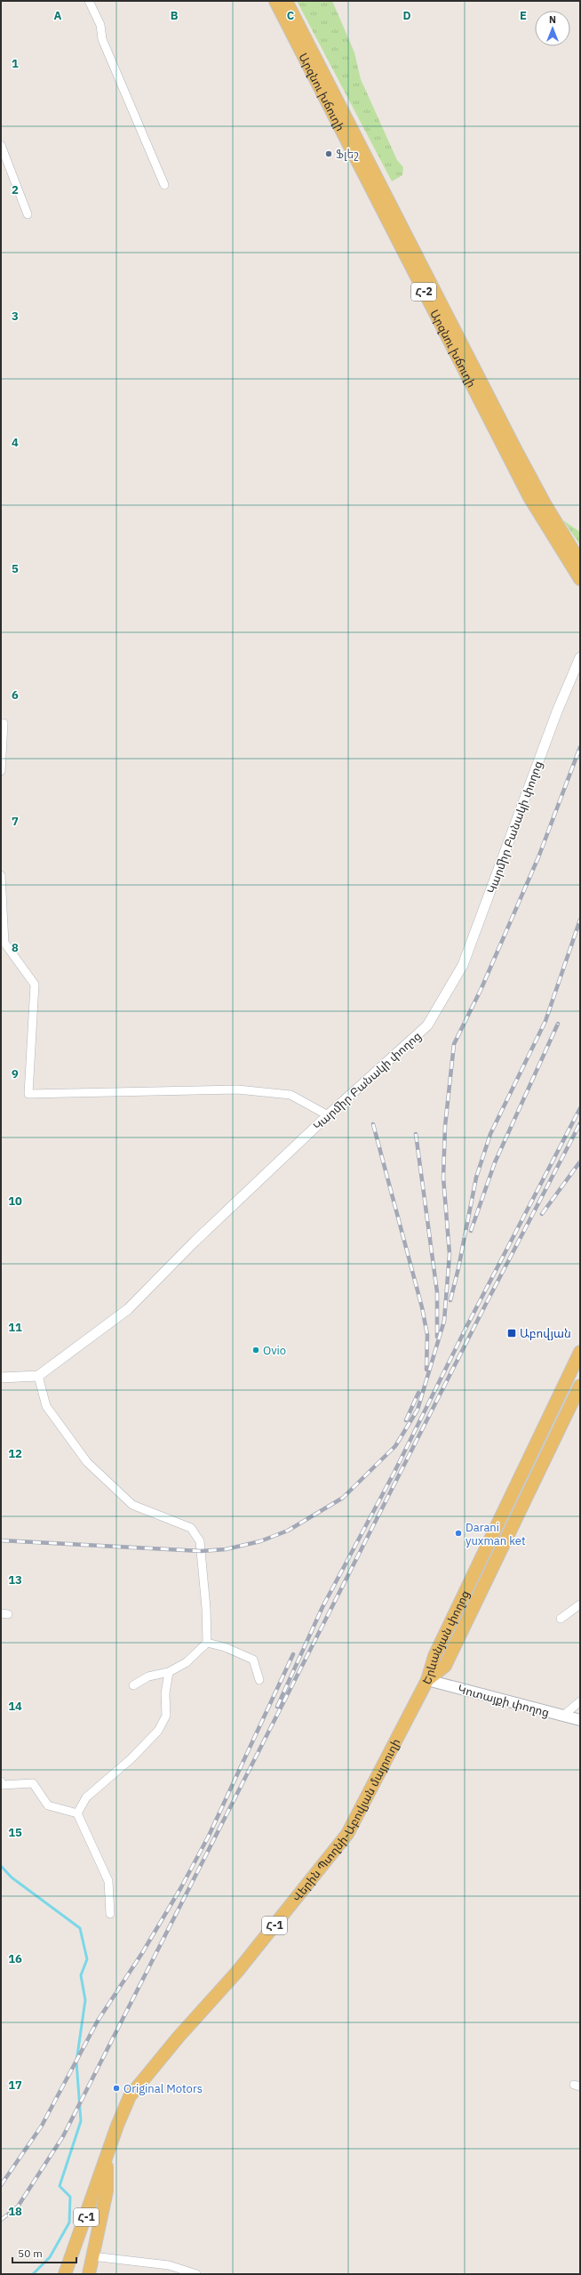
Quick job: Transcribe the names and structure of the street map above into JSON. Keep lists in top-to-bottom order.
{
  "streets": {
    "main road": [
      "Արզնու խճուղի",
      "Հ-2",
      "Երևանյան փողոց",
      "Կոտայքի փողոց",
      "Վերին Պտղնի-Աբովյան մայրուղի",
      "Հ-1"
    ],
    "street": ["Կարմիր Բանակի փողոց"]
  },
  "crossings": [
    ["Երևանյան փողոց", "Կոտայքի փողոց"],
    ["Երևանյան փողոց", "Վերին Պտղնի-Աբովյան մայրուղի"],
    ["Կոտայքի փողոց", "Վերին Պտղնի-Աբովյան մայրուղի"]
  ],
  "places": {
    "other": [
      "Ֆլեշ",
      "Ovio",
      "Darani yuxman ket",
      "Original Motors"
    ],
    "transit": ["Աբովյան"]
  },
  "scale_bar": "50 m",
  "north": "top",
  "grid": {
    "columns": [
      "A",
      "B",
      "C",
      "D",
      "E"
    ],
    "rows": [
      "1",
      "2",
      "3",
      "4",
      "5",
      "6",
      "7",
      "8",
      "9",
      "10",
      "11",
      "12",
      "13",
      "14",
      "15",
      "16",
      "17",
      "18"
    ]
  }
}
